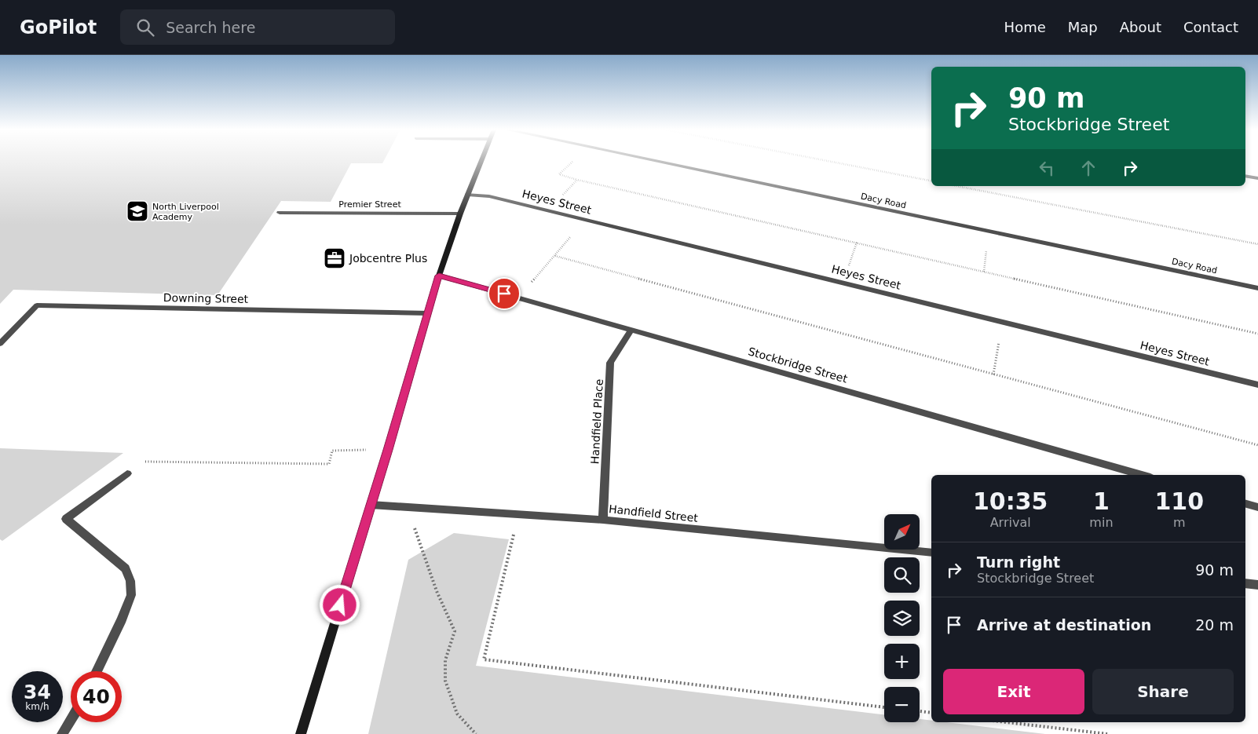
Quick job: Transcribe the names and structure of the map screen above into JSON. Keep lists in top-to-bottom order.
{
  "streets": {
    "street": [
      "Dacy Road",
      "Heyes Street",
      "Premier Street",
      "Downing Street",
      "Stockbridge Street",
      "Handfield Place",
      "Handfield Street"
    ]
  },
  "crossings": [
    ["Stockbridge Street", "Handfield Place"],
    ["Handfield Place", "Handfield Street"]
  ],
  "places": {
    "school or university": ["North Liverpool Academy"],
    "office": ["Jobcentre Plus"]
  },
  "north": "top right",
  "page": {
    "header": "GoPilot",
    "search": "Search here",
    "nav": [
      "Home",
      "Map",
      "About",
      "Contact"
    ],
    "turn": ["90 m", "Stockbridge Street"],
    "eta": [
      "10:35",
      "Arrival",
      "1",
      "min",
      "110",
      "m"
    ],
    "map_buttons": ["+", "−"],
    "list": [
      {
        "name": "Turn right",
        "note": "Stockbridge Street",
        "value": "90 m"
      },
      {
        "name": "Arrive at destination",
        "value": "20 m"
      }
    ],
    "buttons": ["Exit", "Share"],
    "speed": "34 km/h",
    "limit": "40"
  }
}
